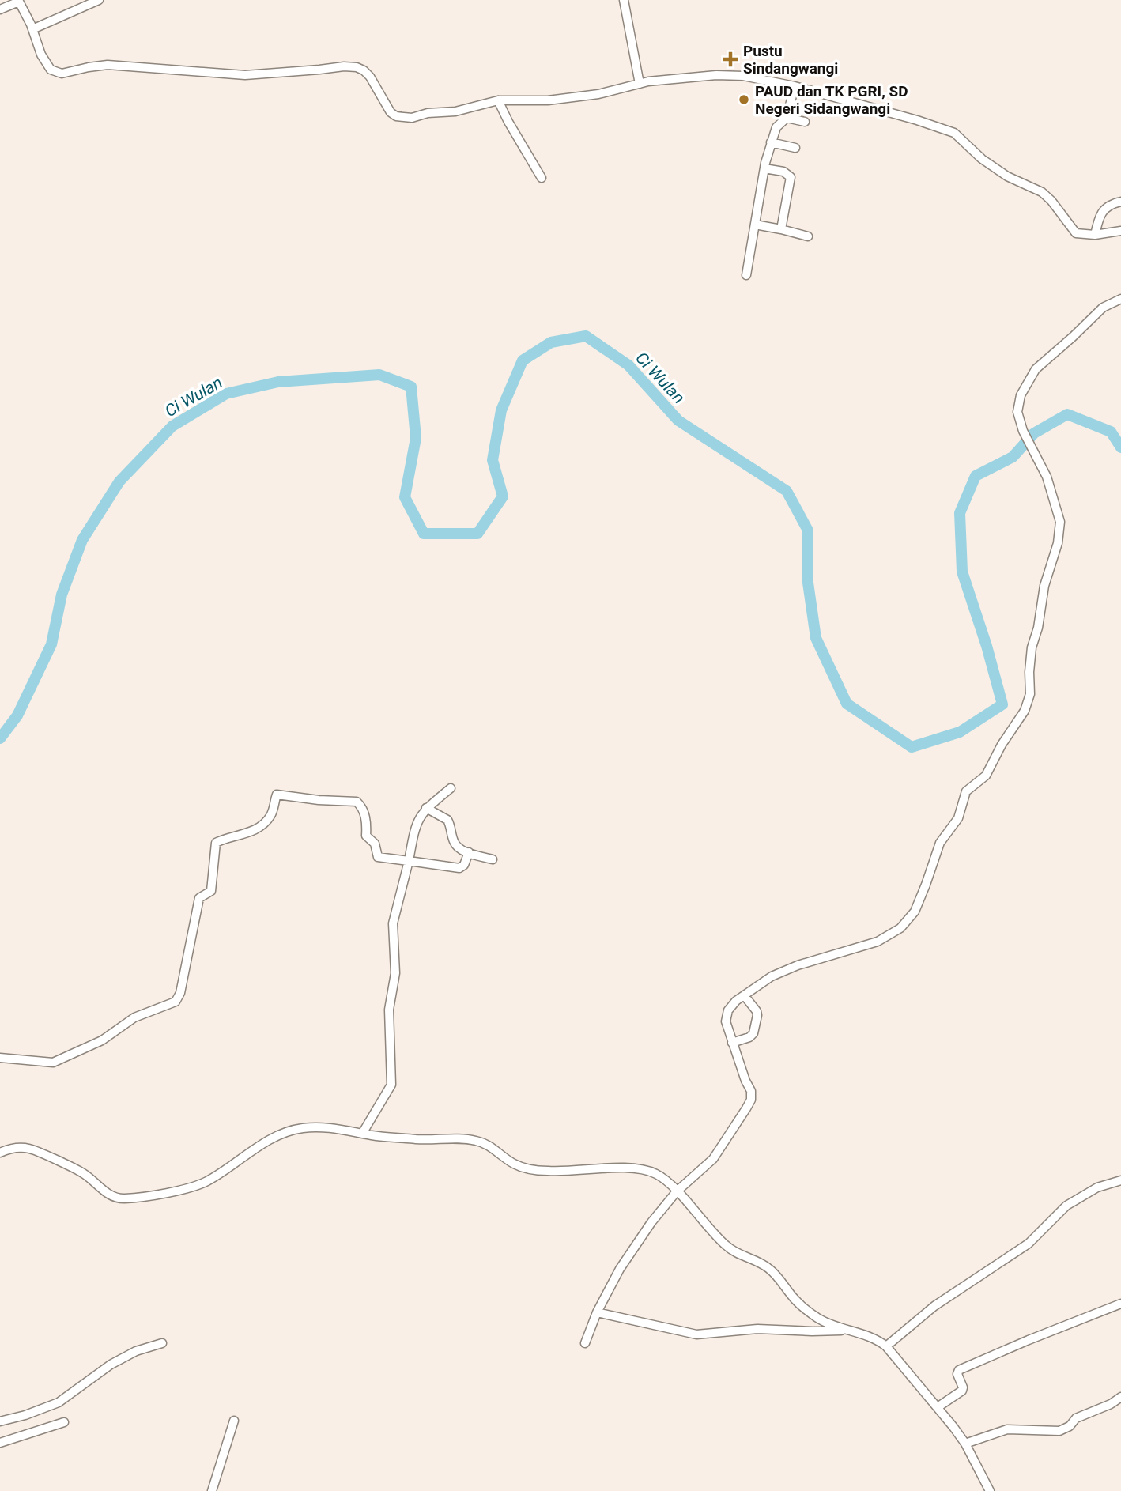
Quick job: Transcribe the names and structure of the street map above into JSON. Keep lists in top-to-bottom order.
{
  "water": ["Ci Wulan"],
  "places": {
    "health": ["Pustu Sindangwangi"],
    "other": ["PAUD dan TK PGRI, SD Negeri Sidangwangi"]
  }
}
